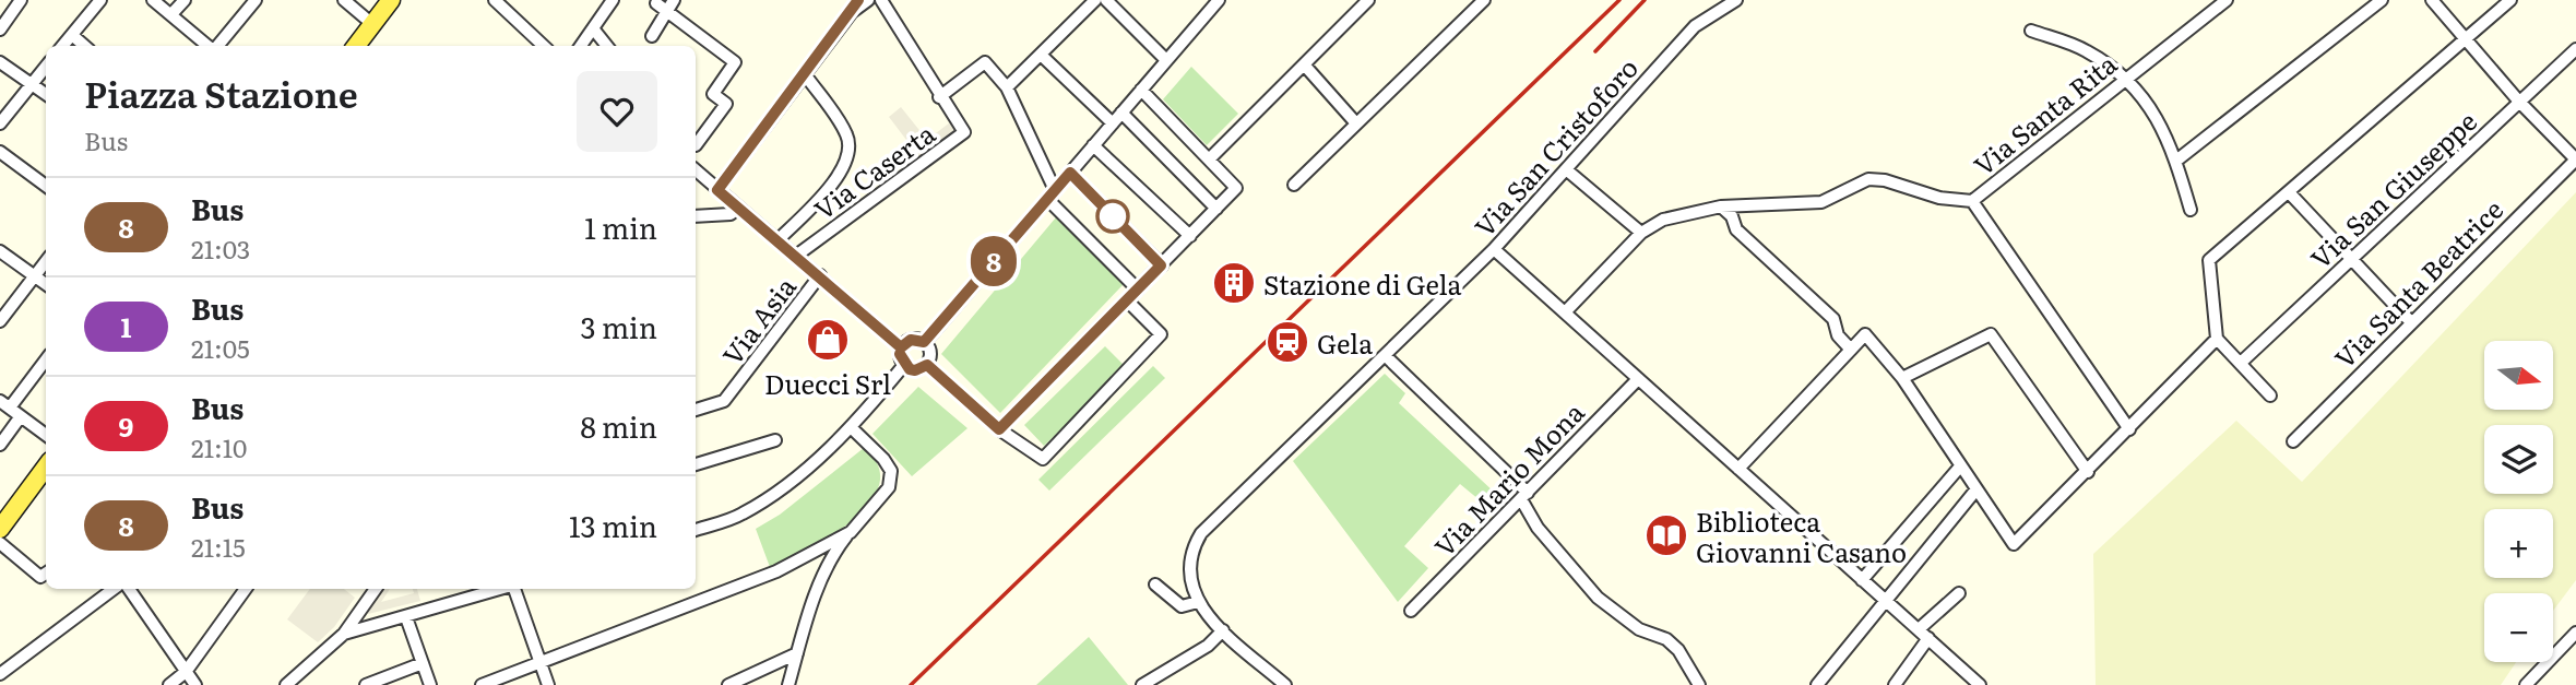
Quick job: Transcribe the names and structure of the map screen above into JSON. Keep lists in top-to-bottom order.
{
  "streets": {
    "street": [
      "Via Santa Rita",
      "Via San Cristoforo",
      "Via Caserta",
      "Via San Giuseppe",
      "Via Santa Beatrice",
      "Via Asia",
      "Via Mario Mona"
    ]
  },
  "places": {
    "building": ["Stazione di Gela"],
    "shop": ["Duecci Srl"],
    "station": ["Gela"],
    "library": ["Biblioteca Giovanni Casano"]
  },
  "lines": ["bus line 8"],
  "north": "right",
  "page": {
    "on_map": "8",
    "heading": ["Piazza Stazione", "Bus"],
    "list": [
      {
        "mark": "8",
        "name": "Bus",
        "note": "21:03",
        "value": "1 min"
      },
      {
        "mark": "1",
        "name": "Bus",
        "note": "21:05",
        "value": "3 min"
      },
      {
        "mark": "9",
        "name": "Bus",
        "note": "21:10",
        "value": "8 min"
      },
      {
        "mark": "8",
        "name": "Bus",
        "note": "21:15",
        "value": "13 min"
      }
    ],
    "map_buttons": ["+", "−"]
  }
}
